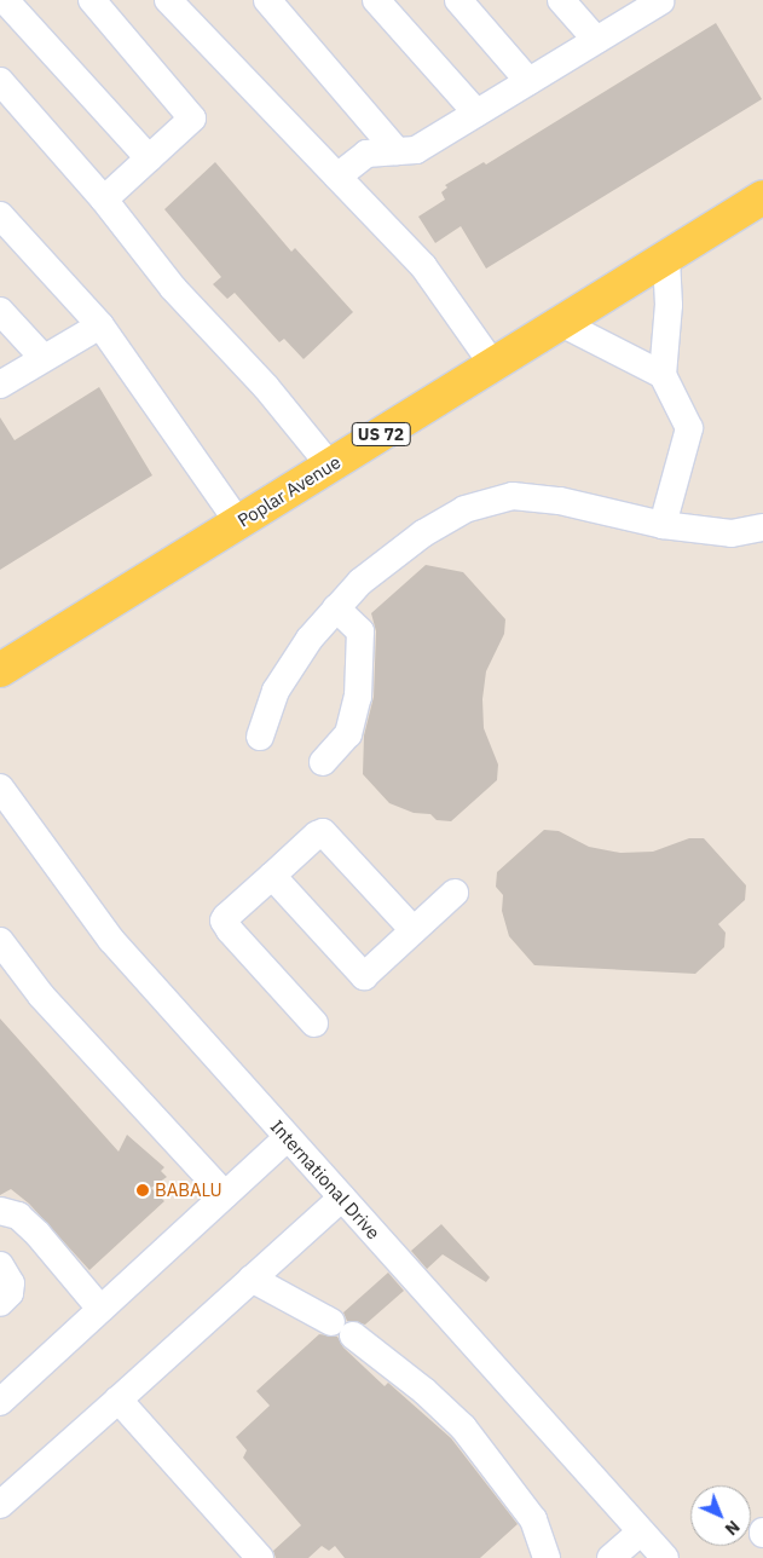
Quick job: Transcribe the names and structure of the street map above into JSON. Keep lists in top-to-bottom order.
{
  "streets": {
    "main road": ["US 72", "Poplar Avenue"],
    "street": ["International Drive"]
  },
  "places": ["BABALU"],
  "north": "bottom right"
}
